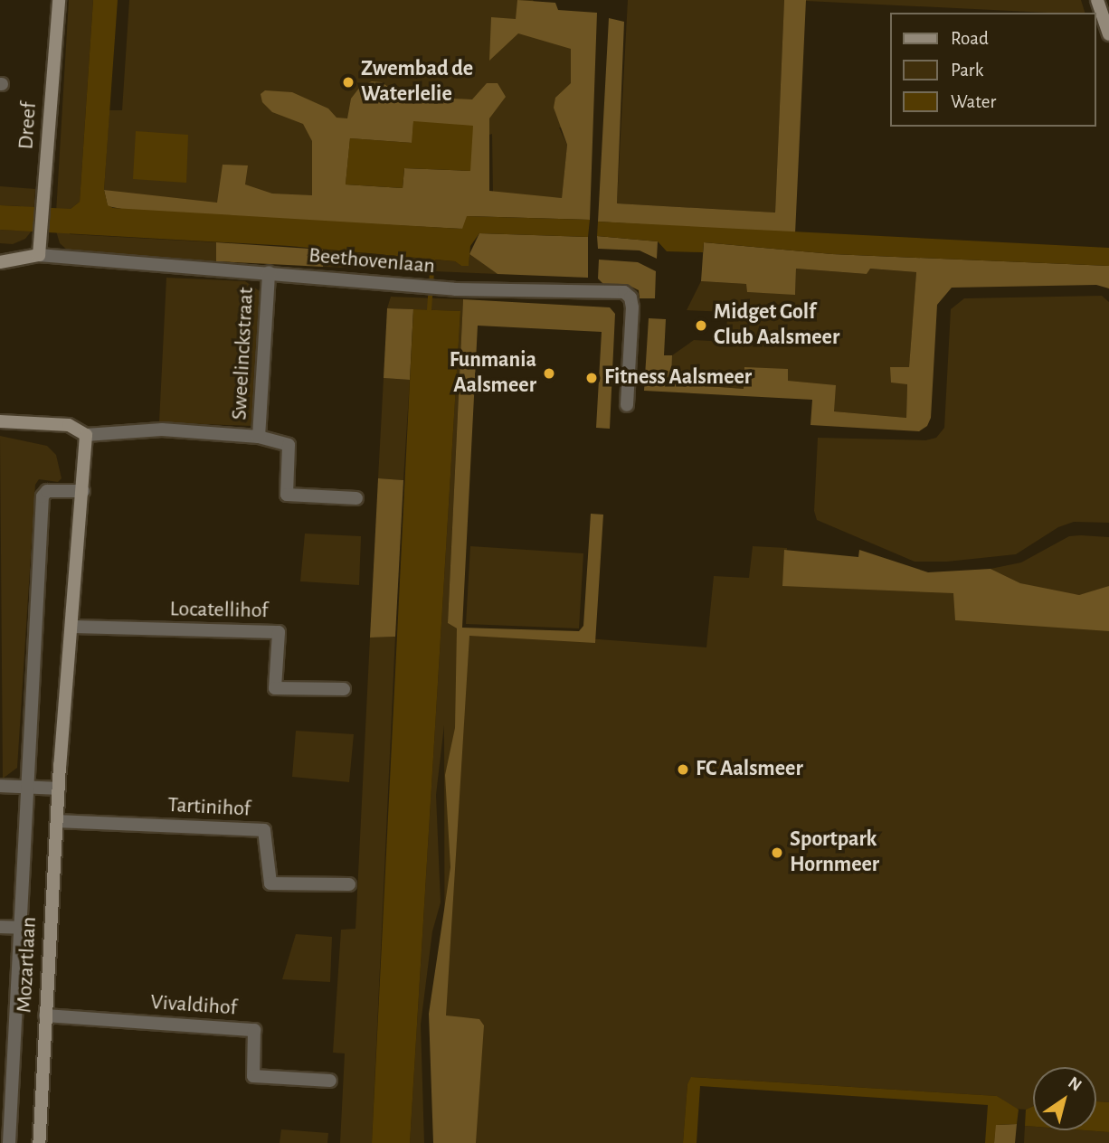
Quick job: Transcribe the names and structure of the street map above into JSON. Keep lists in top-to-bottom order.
{
  "streets": {
    "street": [
      "Dreef",
      "Beethovenlaan",
      "Sweelinckstraat",
      "Locatellihof",
      "Tartinihof",
      "Mozartlaan",
      "Vivaldihof"
    ]
  },
  "crossings": [
    ["Dreef", "Beethovenlaan"],
    ["Beethovenlaan", "Sweelinckstraat"],
    ["Sweelinckstraat", "Mozartlaan"],
    ["Locatellihof", "Mozartlaan"],
    ["Tartinihof", "Mozartlaan"],
    ["Mozartlaan", "Vivaldihof"]
  ],
  "places": [
    "Zwembad de Waterlelie",
    "Midget Golf Club Aalsmeer",
    "Funmania Aalsmeer",
    "Fitness Aalsmeer",
    "FC Aalsmeer",
    "Sportpark Hornmeer"
  ],
  "legend": ["Road", "Park", "Water"],
  "north": "top right"
}
